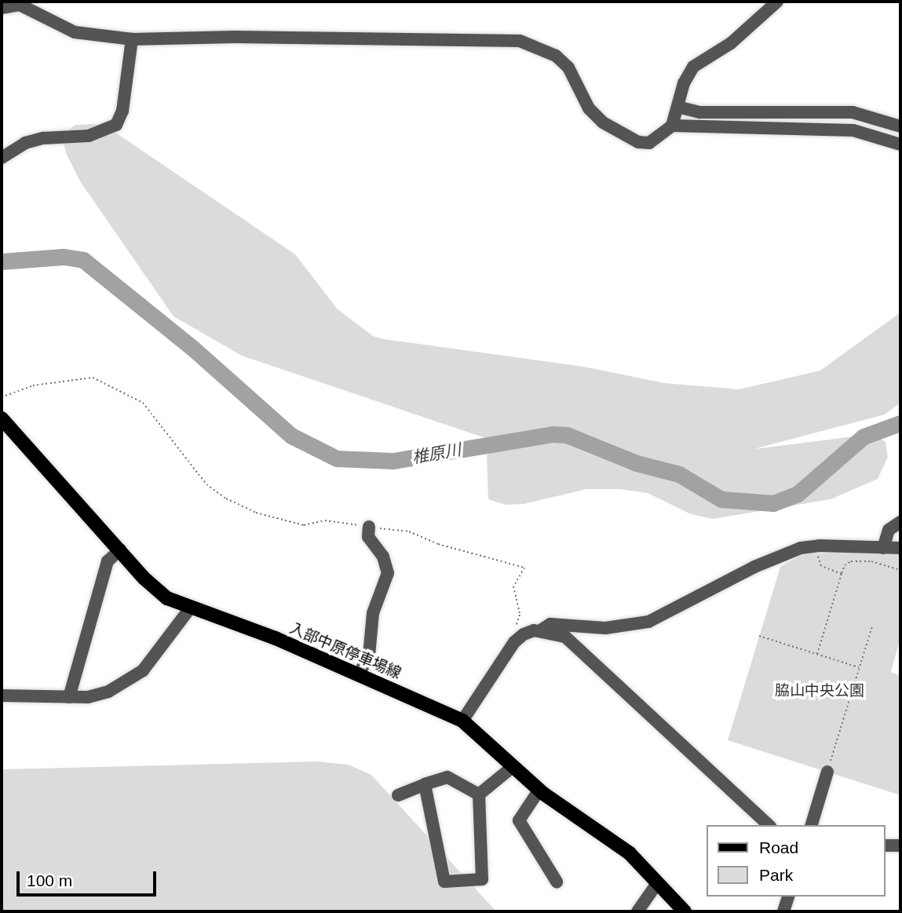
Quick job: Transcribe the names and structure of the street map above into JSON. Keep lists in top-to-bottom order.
{
  "streets": {
    "main road": ["入部中原停車場線"]
  },
  "water": ["椎原川"],
  "parks": ["脇山中央公園"],
  "legend": ["Road", "Park"],
  "scale_bar": "100 m"
}
